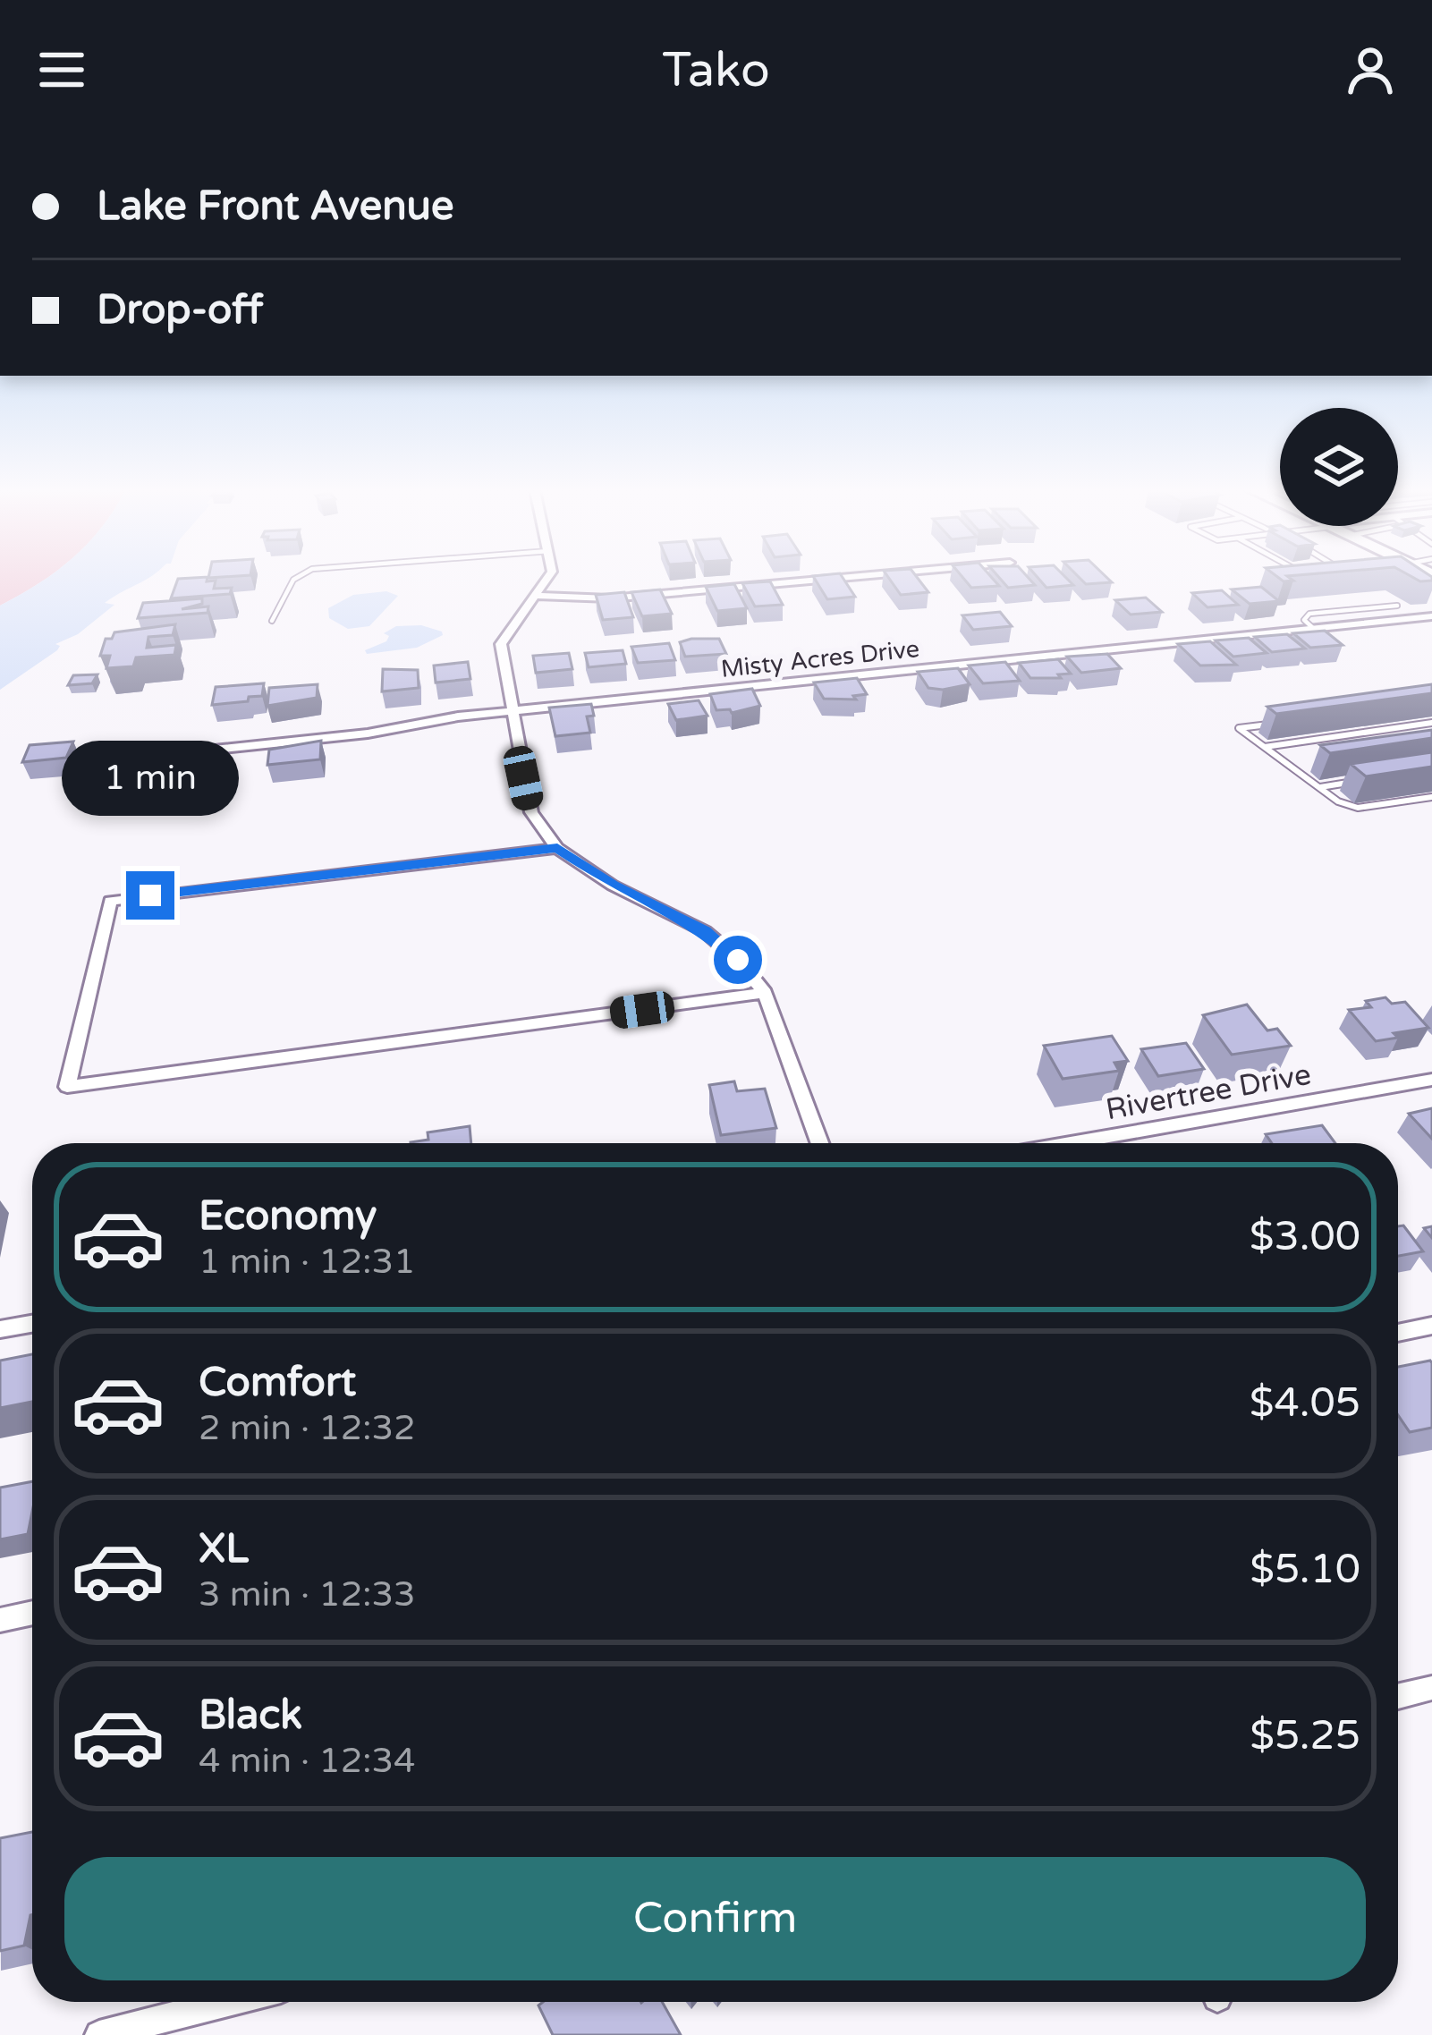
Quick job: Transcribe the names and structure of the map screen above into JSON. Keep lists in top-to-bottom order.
{
  "streets": {
    "street": ["Misty Acres Drive", "Rivertree Drive"]
  },
  "page": {
    "header": "Tako",
    "banner": ["Lake Front Avenue", "Drop-off"],
    "bubble": "1 min",
    "list": [
      {
        "name": "Economy",
        "note": "1 min · 12:31",
        "value": "$3.00"
      },
      {
        "name": "Comfort",
        "note": "2 min · 12:32",
        "value": "$4.05"
      },
      {
        "name": "XL",
        "note": "3 min · 12:33",
        "value": "$5.10"
      },
      {
        "name": "Black",
        "note": "4 min · 12:34",
        "value": "$5.25"
      }
    ],
    "buttons": "Confirm"
  }
}
